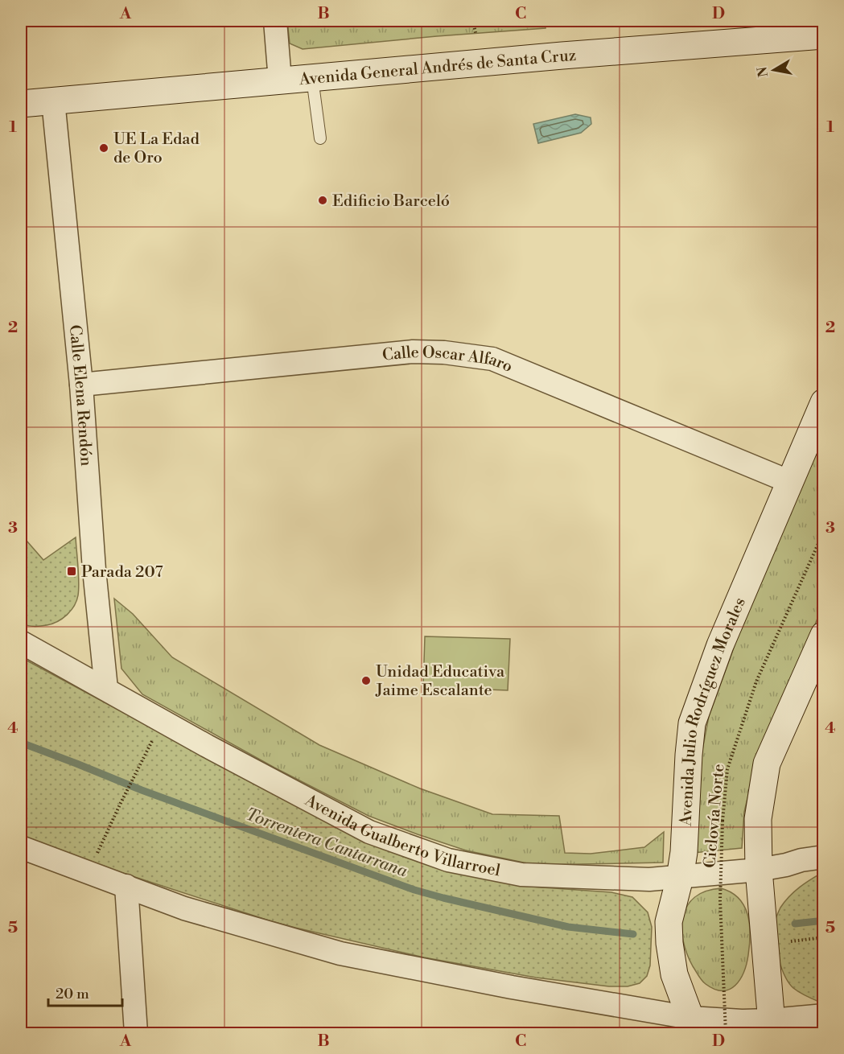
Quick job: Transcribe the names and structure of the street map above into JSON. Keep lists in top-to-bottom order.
{
  "streets": {
    "main road": ["Avenida General Andrés de Santa Cruz", "Avenida Julio Rodríguez Morales"],
    "street": ["Calle Oscar Alfaro", "Calle Elena Rendón", "Avenida Gualberto Villarroel"],
    "path": ["Ciclovía Norte"]
  },
  "crossings": [
    ["Avenida General Andrés de Santa Cruz", "Calle Elena Rendón"],
    ["Calle Oscar Alfaro", "Calle Elena Rendón"],
    ["Calle Oscar Alfaro", "Avenida Julio Rodríguez Morales"],
    ["Calle Elena Rendón", "Avenida Gualberto Villarroel"],
    ["Avenida Julio Rodríguez Morales", "Avenida Gualberto Villarroel"]
  ],
  "water": ["Torrentera Cantarrana"],
  "places": {
    "other": ["UE La Edad de Oro", "Edificio Barceló", "Unidad Educativa Jaime Escalante"],
    "transit": ["Parada 207"]
  },
  "scale_bar": "20 m",
  "north": "left",
  "grid": {
    "columns": [
      "A",
      "B",
      "C",
      "D"
    ],
    "rows": [
      "1",
      "2",
      "3",
      "4",
      "5"
    ]
  }
}
